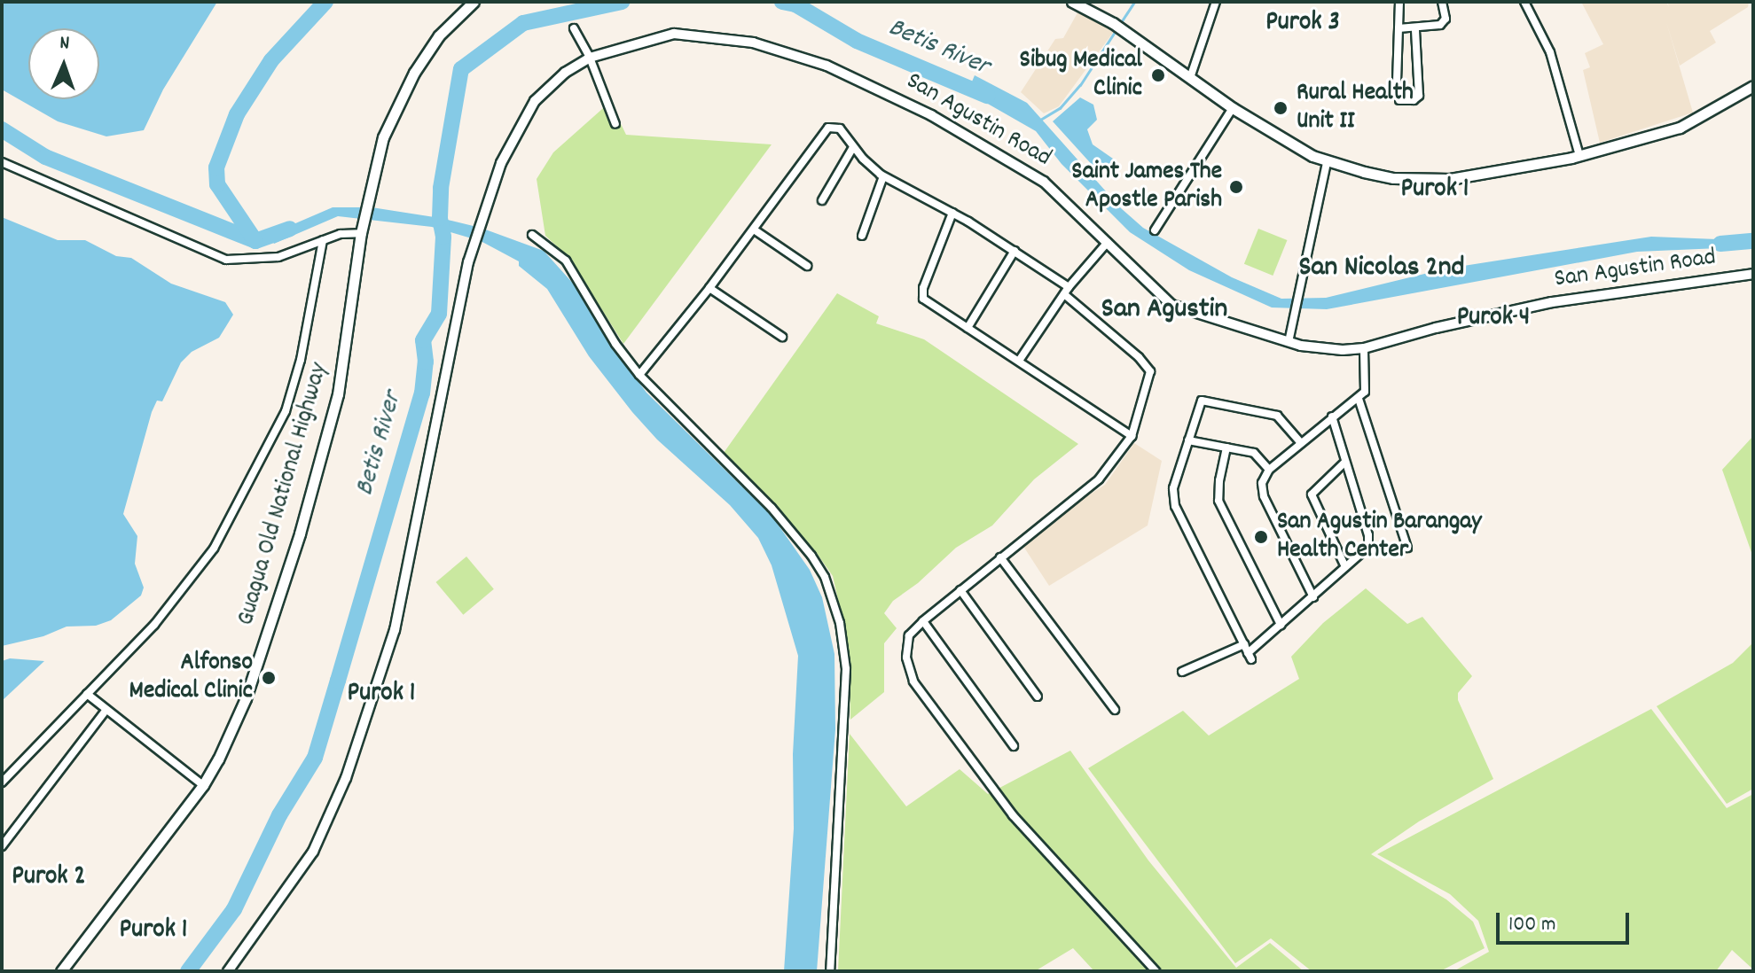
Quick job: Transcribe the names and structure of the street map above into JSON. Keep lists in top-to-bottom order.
{
  "streets": {
    "main road": ["Guagua Old National Highway"],
    "street": ["San Agustin Road"]
  },
  "districts": [
    "Purok 3",
    "Purok 1",
    "San Nicolas 2nd",
    "San Agustin",
    "Purok 4",
    "Purok 1",
    "Purok 2",
    "Purok 1"
  ],
  "water": ["Betis River"],
  "places": [
    "Sibug Medical Clinic",
    "Rural Health Unit II",
    "Saint James The Apostle Parish",
    "San Agustin Barangay Health Center",
    "Alfonso Medical Clinic"
  ],
  "scale_bar": "100 m",
  "north": "top"
}
